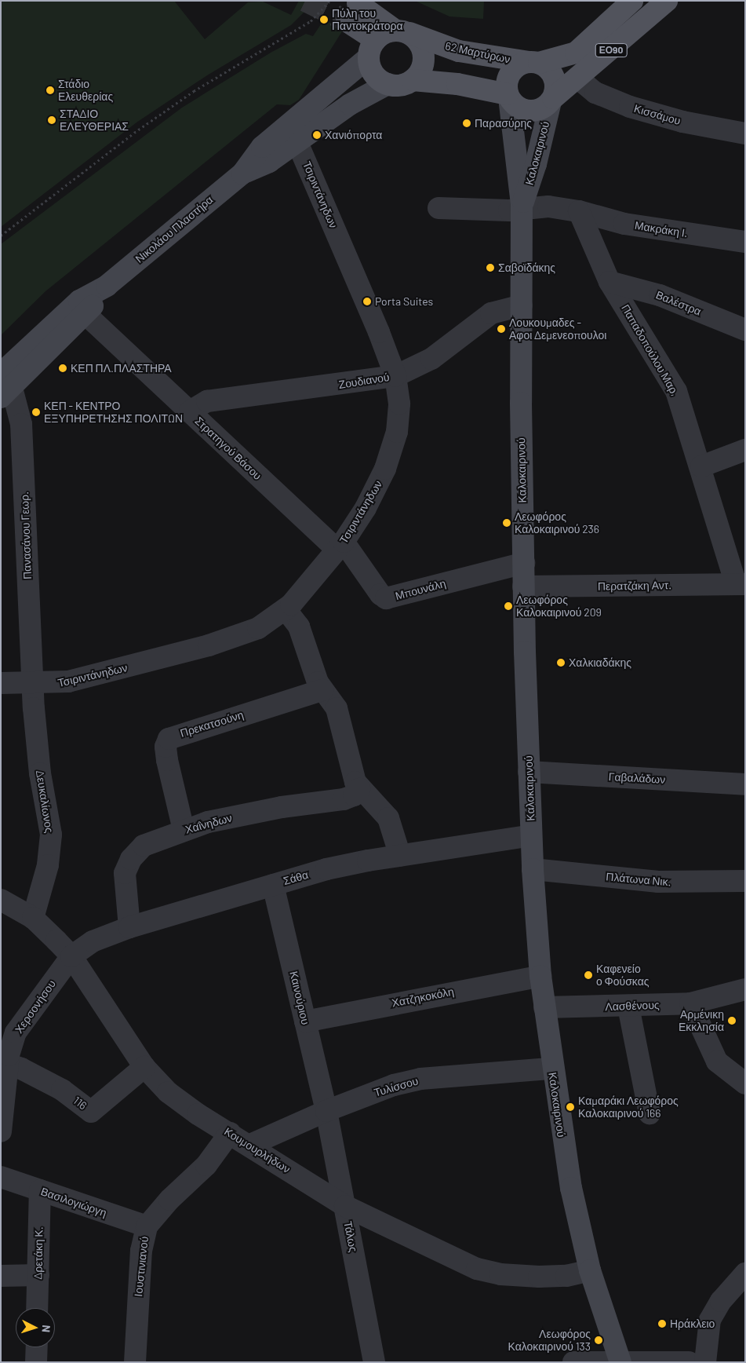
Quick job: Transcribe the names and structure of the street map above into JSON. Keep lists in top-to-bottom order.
{
  "streets": {
    "main road": [
      "ΕΟ90",
      "62 Μαρτύρων",
      "Καλοκαιρινού",
      "Νικολάου Πλαστήρα"
    ],
    "street": [
      "Κισσάμου",
      "Τσιριντάνηδων",
      "Μακράκη Ι.",
      "Βαλέστρα",
      "Παπαδοπούλου Μαρ,",
      "Ζουδιανού",
      "Στρατηγού Βάσου",
      "Πανασάνου Γεωρ.",
      "Περατζάκη Αντ.",
      "Μπουνάλη",
      "Πρεκατσούνη",
      "Γαβαλάδων",
      "Δευκαλίωνος",
      "Χαΐνηδων",
      "Σάθα",
      "Πλάτωνα Νικ.",
      "Χατζηκοκόλη",
      "Καινούριου",
      "Λασθένους",
      "Χερσονήσου",
      "Τυλίσσου",
      "116",
      "Κουμουρλήδων",
      "Βασιλογιώργη",
      "Τάλως",
      "Δρετάκη Κ.",
      "Ιουστινιανού"
    ]
  },
  "crossings": [
    ["ΕΟ90", "62 Μαρτύρων"],
    ["ΕΟ90", "Κισσάμου"],
    ["ΕΟ90", "Καλοκαιρινού"],
    ["ΕΟ90", "Νικολάου Πλαστήρα"],
    ["62 Μαρτύρων", "Καλοκαιρινού"],
    ["62 Μαρτύρων", "Νικολάου Πλαστήρα"],
    ["Καλοκαιρινού", "Μακράκη Ι."],
    ["Καλοκαιρινού", "Ζουδιανού"],
    ["Καλοκαιρινού", "Περατζάκη Αντ."],
    ["Καλοκαιρινού", "Μπουνάλη"],
    ["Καλοκαιρινού", "Γαβαλάδων"],
    ["Καλοκαιρινού", "Σάθα"],
    ["Καλοκαιρινού", "Πλάτωνα Νικ."],
    ["Καλοκαιρινού", "Χατζηκοκόλη"],
    ["Καλοκαιρινού", "Λασθένους"],
    ["Καλοκαιρινού", "Τυλίσσου"],
    ["Καλοκαιρινού", "Κουμουρλήδων"],
    ["Τσιριντάνηδων", "Νικολάου Πλαστήρα"],
    ["Τσιριντάνηδων", "Ζουδιανού"],
    ["Τσιριντάνηδων", "Στρατηγού Βάσου"],
    ["Τσιριντάνηδων", "Πανασάνου Γεωρ."],
    ["Τσιριντάνηδων", "Μπουνάλη"],
    ["Τσιριντάνηδων", "Δευκαλίωνος"],
    ["Νικολάου Πλαστήρα", "Στρατηγού Βάσου"],
    ["Νικολάου Πλαστήρα", "Πανασάνου Γεωρ."],
    ["Μακράκη Ι.", "Παπαδοπούλου Μαρ,"],
    ["Βαλέστρα", "Παπαδοπούλου Μαρ,"],
    ["Παπαδοπούλου Μαρ,", "Περατζάκη Αντ."],
    ["Ζουδιανού", "Στρατηγού Βάσου"],
    ["Στρατηγού Βάσου", "Μπουνάλη"],
    ["Πανασάνου Γεωρ.", "Δευκαλίωνος"],
    ["Πρεκατσούνη", "Χαΐνηδων"],
    ["Δευκαλίωνος", "Κουμουρλήδων"],
    ["Χαΐνηδων", "Σάθα"],
    ["Σάθα", "Καινούριου"],
    ["Σάθα", "Χερσονήσου"],
    ["Σάθα", "Κουμουρλήδων"],
    ["Χατζηκοκόλη", "Καινούριου"],
    ["Καινούριου", "Τυλίσσου"],
    ["Καινούριου", "Τάλως"],
    ["Χερσονήσου", "116"],
    ["Χερσονήσου", "Κουμουρλήδων"],
    ["Τυλίσσου", "Κουμουρλήδων"],
    ["Τυλίσσου", "Τάλως"],
    ["116", "Κουμουρλήδων"],
    ["Κουμουρλήδων", "Τάλως"],
    ["Κουμουρλήδων", "Ιουστινιανού"],
    ["Βασιλογιώργη", "Δρετάκη Κ."],
    ["Βασιλογιώργη", "Ιουστινιανού"]
  ],
  "places": [
    "Πύλη του Παντοκράτορα",
    "Στάδιο Ελευθερίας",
    "ΣΤΑΔΙΟ ΕΛΕΥΘΕΡΙΑΣ",
    "Παρασύρης",
    "Χανιόπορτα",
    "Σαβοϊδάκης",
    "Porta Suites",
    "Λουκουμαδες - Αφοι Δεμενεοπουλοι",
    "ΚΕΠ ΠΛ.ΠΛΑΣΤΗΡΑ",
    "ΚΕΠ - ΚΕΝΤΡΟ ΕΞΥΠΗΡΕΤΗΣΗΣ ΠΟΛΙΤΩΝ",
    "Λεωφόρος Καλοκαιρινού 236",
    "Λεωφόρος Καλοκαιρινού 209",
    "Χαλκιαδάκης",
    "Καφενείο ο Φούσκας",
    "Αρμένικη Εκκλησία",
    "Καμαράκι Λεωφόρος Καλοκαιρινού 166",
    "Ηράκλειο",
    "Λεωφόρος Καλοκαιρινού 133"
  ],
  "north": "right"
}
